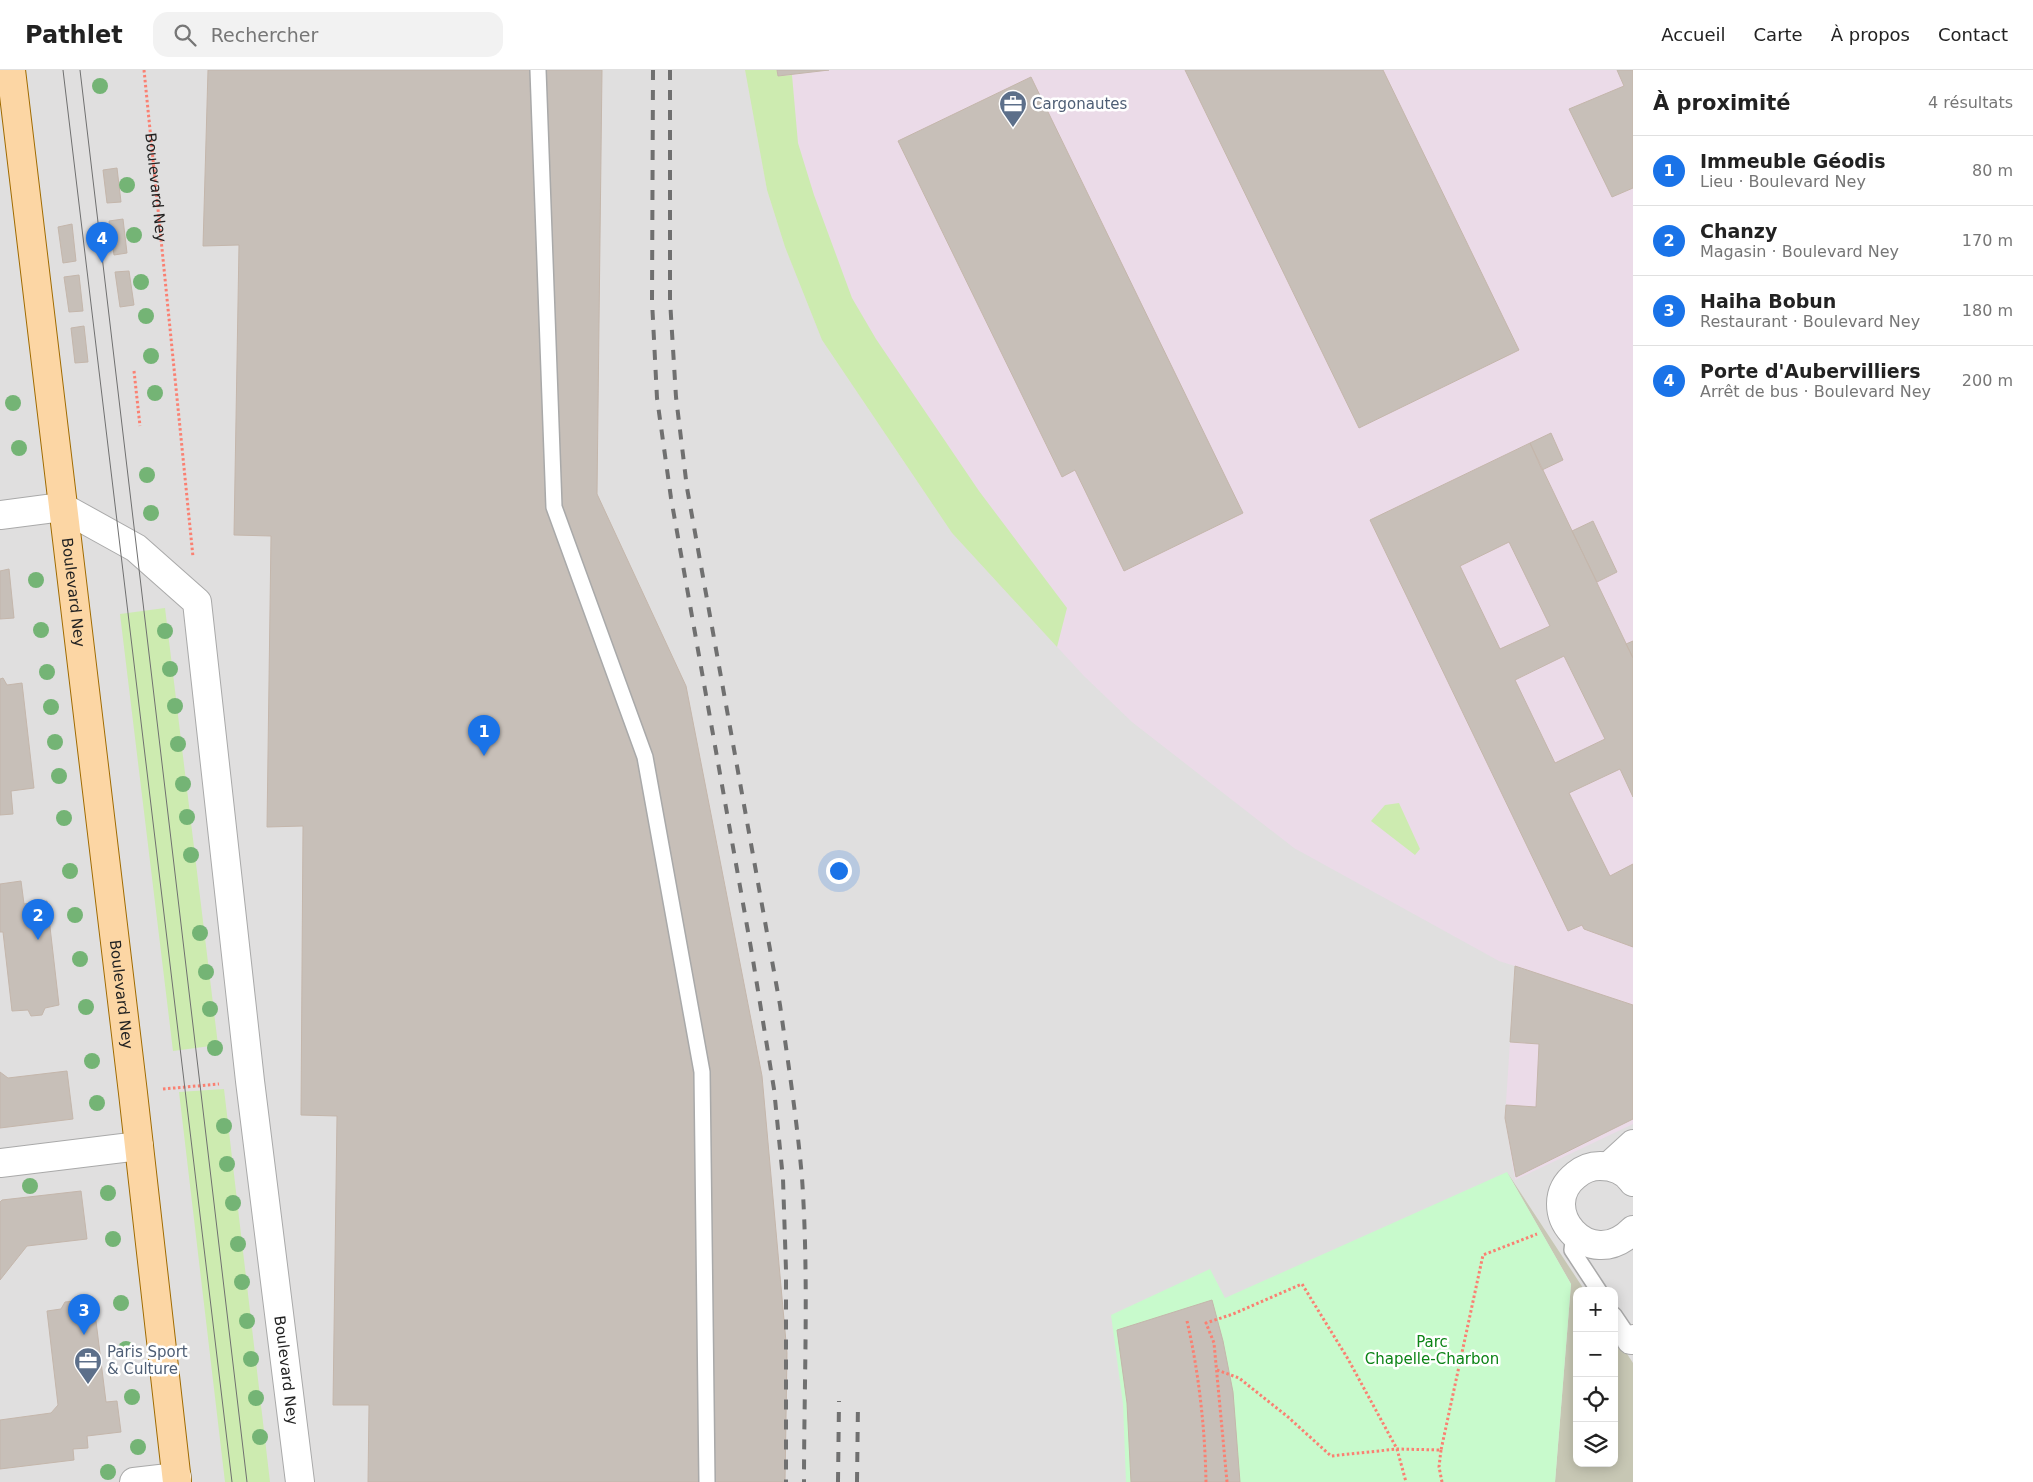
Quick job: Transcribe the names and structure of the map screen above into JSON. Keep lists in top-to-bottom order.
{
  "streets": {
    "main road": ["Boulevard Ney"]
  },
  "parks": ["Parc Chapelle-Charbon"],
  "places": {
    "office": ["Cargonautes", "Paris Sport & Culture"]
  },
  "page": {
    "header": "Pathlet",
    "search": "Rechercher",
    "nav": [
      "Accueil",
      "Carte",
      "À propos",
      "Contact"
    ],
    "heading": ["À proximité", "4 résultats"],
    "list": [
      {
        "mark": "1",
        "name": "Immeuble Géodis",
        "note": "Lieu · Boulevard Ney",
        "value": "80 m"
      },
      {
        "mark": "2",
        "name": "Chanzy",
        "note": "Magasin · Boulevard Ney",
        "value": "170 m"
      },
      {
        "mark": "3",
        "name": "Haiha Bobun",
        "note": "Restaurant · Boulevard Ney",
        "value": "180 m"
      },
      {
        "mark": "4",
        "name": "Porte d'Aubervilliers",
        "note": "Arrêt de bus · Boulevard Ney",
        "value": "200 m"
      }
    ],
    "pins": [
      "4",
      "1",
      "2",
      "3"
    ],
    "map_buttons": ["+", "−"]
  }
}
